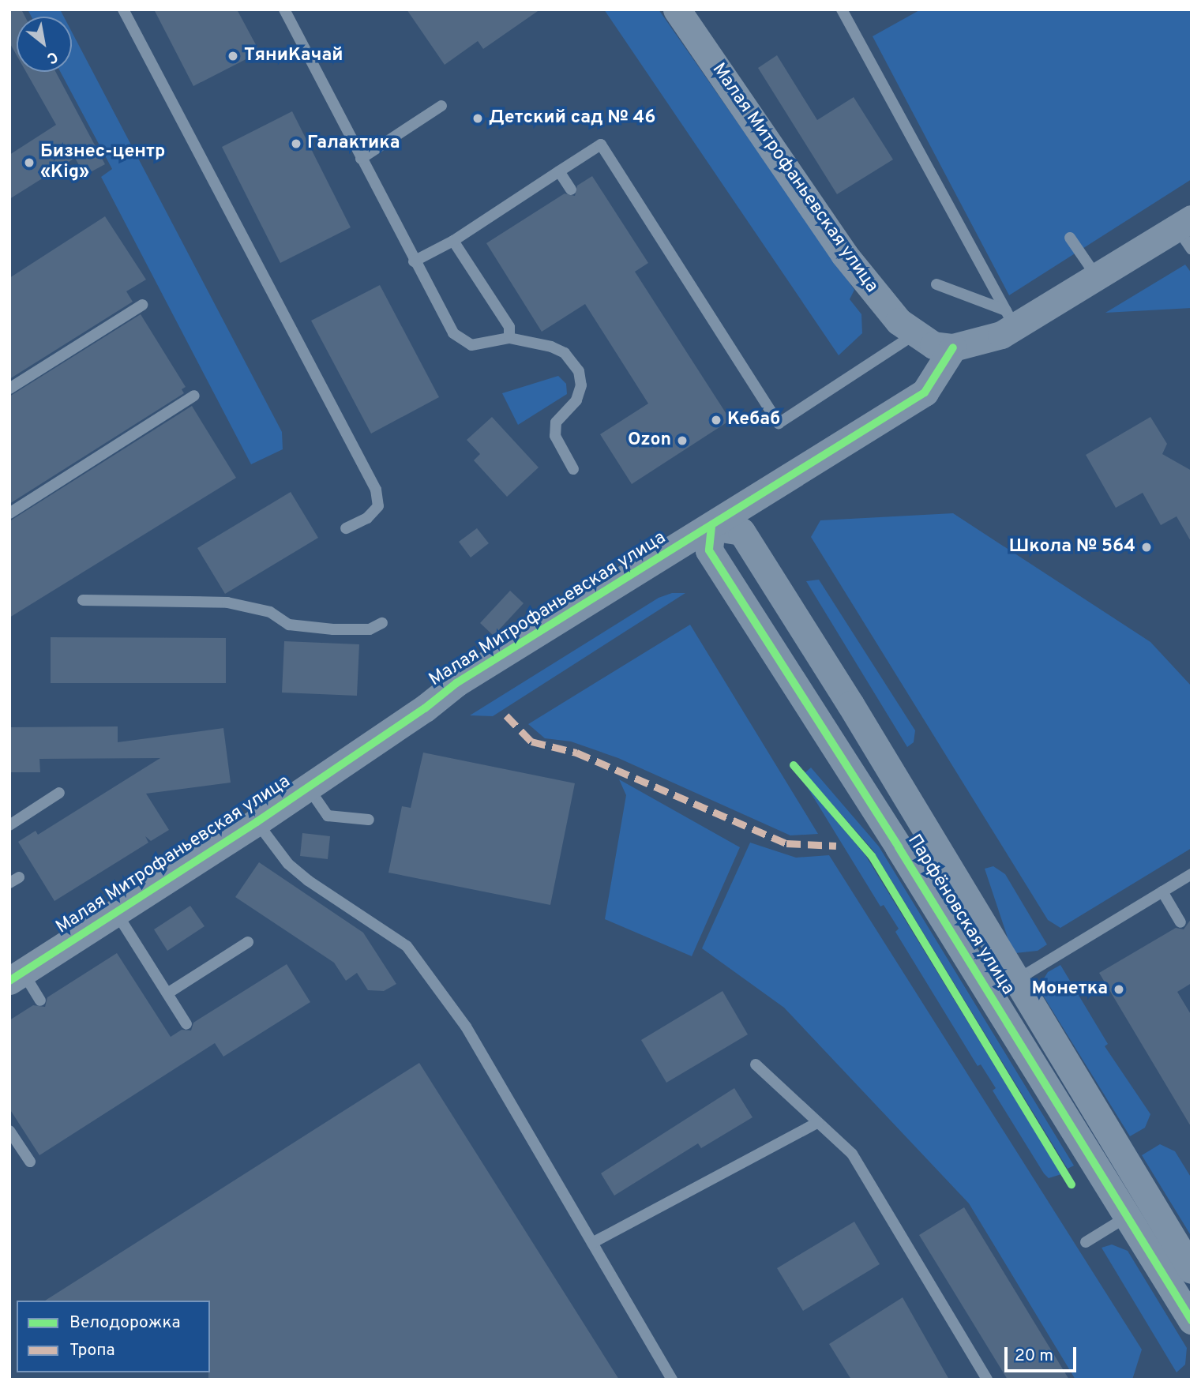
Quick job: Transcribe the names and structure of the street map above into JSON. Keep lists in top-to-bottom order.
{
  "streets": {
    "street": ["Малая Митрофаньевская улица", "Парфёновская улица"]
  },
  "crossings": [
    ["Малая Митрофаньевская улица", "Парфёновская улица"]
  ],
  "places": [
    "ТяниКачай",
    "Детский сад № 46",
    "Галактика",
    "Бизнес-центр «Kig»",
    "Кебаб",
    "Ozon",
    "Школа № 564",
    "Монетка"
  ],
  "legend": ["Велодорожка", "Тропа"],
  "scale_bar": "20 m",
  "north": "bottom right"
}
